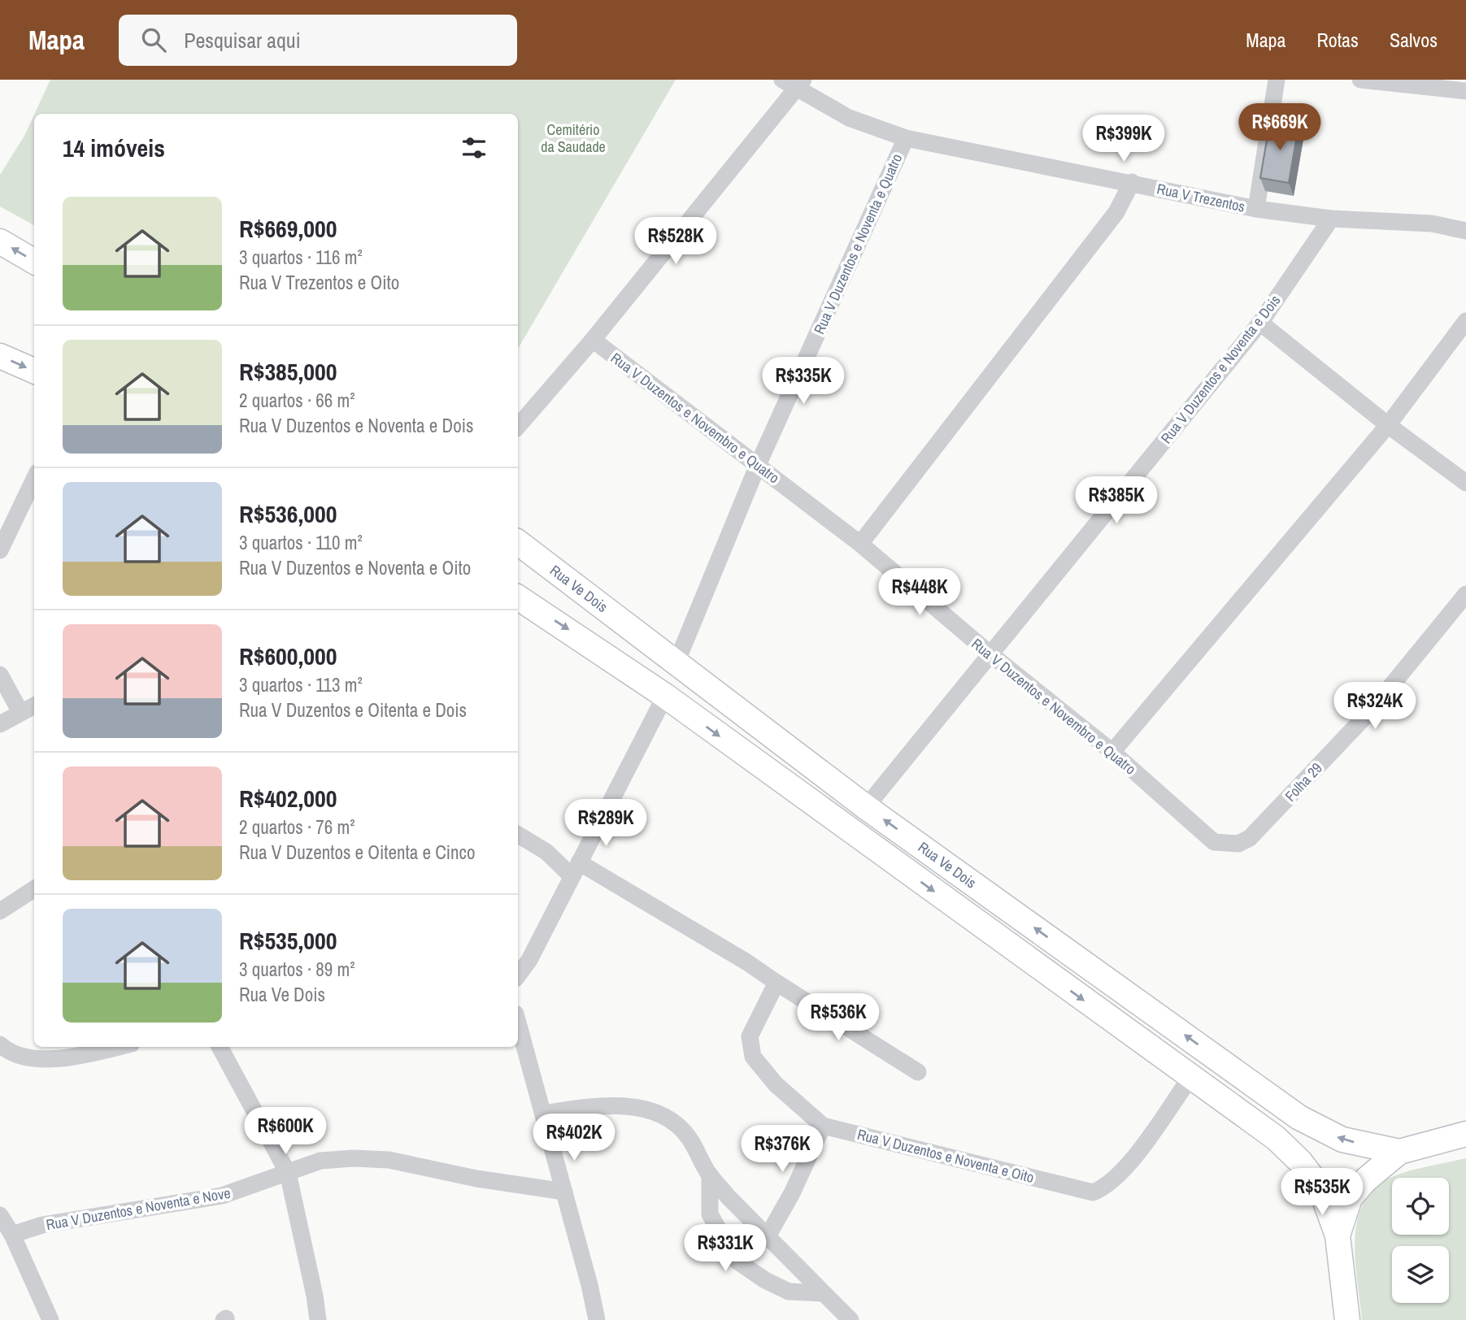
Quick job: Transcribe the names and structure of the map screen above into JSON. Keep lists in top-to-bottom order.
{
  "streets": {
    "main road": ["Rua Ve Dois"],
    "street": [
      "Rua V Trezentos",
      "Rua V Duzentos e Noventa e Quatro",
      "Rua V Duzentos e Noventa e Dois",
      "Rua V Duzentos e Novembro e Quatro",
      "Folha 29",
      "Rua V Duzentos e Noventa e Oito",
      "Rua V Duzentos e Noventa e Nove"
    ]
  },
  "crossings": [
    ["Rua V Trezentos", "Rua V Duzentos e Noventa e Quatro"],
    ["Rua V Trezentos", "Rua V Duzentos e Noventa e Dois"],
    ["Rua V Duzentos e Noventa e Quatro", "Rua V Duzentos e Novembro e Quatro"],
    ["Rua V Duzentos e Noventa e Quatro", "Rua Ve Dois"],
    ["Rua V Duzentos e Noventa e Dois", "Rua V Duzentos e Novembro e Quatro"],
    ["Rua V Duzentos e Noventa e Dois", "Rua Ve Dois"],
    ["Rua V Duzentos e Novembro e Quatro", "Folha 29"],
    ["Rua Ve Dois", "Rua V Duzentos e Noventa e Oito"]
  ],
  "parks": ["Cemitério da Saudade"],
  "page": {
    "header": "Mapa",
    "search": "Pesquisar aqui",
    "nav": ["Mapa", "Rotas", "Salvos"],
    "price": [
      "R$669K",
      "R$399K",
      "R$528K",
      "R$335K",
      "R$385K",
      "R$448K",
      "R$324K",
      "R$289K",
      "R$536K",
      "R$600K",
      "R$402K",
      "R$376K",
      "R$535K",
      "R$331K"
    ],
    "heading": "14 imóveis",
    "list": [
      {
        "name": "R$669,000",
        "note": "3 quartos · 116 m² · Rua V Trezentos e Oito"
      },
      {
        "name": "R$385,000",
        "note": "2 quartos · 66 m² · Rua V Duzentos e Noventa e Dois"
      },
      {
        "name": "R$536,000",
        "note": "3 quartos · 110 m² · Rua V Duzentos e Noventa e Oito"
      },
      {
        "name": "R$600,000",
        "note": "3 quartos · 113 m² · Rua V Duzentos e Oitenta e Dois"
      },
      {
        "name": "R$402,000",
        "note": "2 quartos · 76 m² · Rua V Duzentos e Oitenta e Cinco"
      },
      {
        "name": "R$535,000",
        "note": "3 quartos · 89 m² · Rua Ve Dois"
      }
    ]
  }
}
